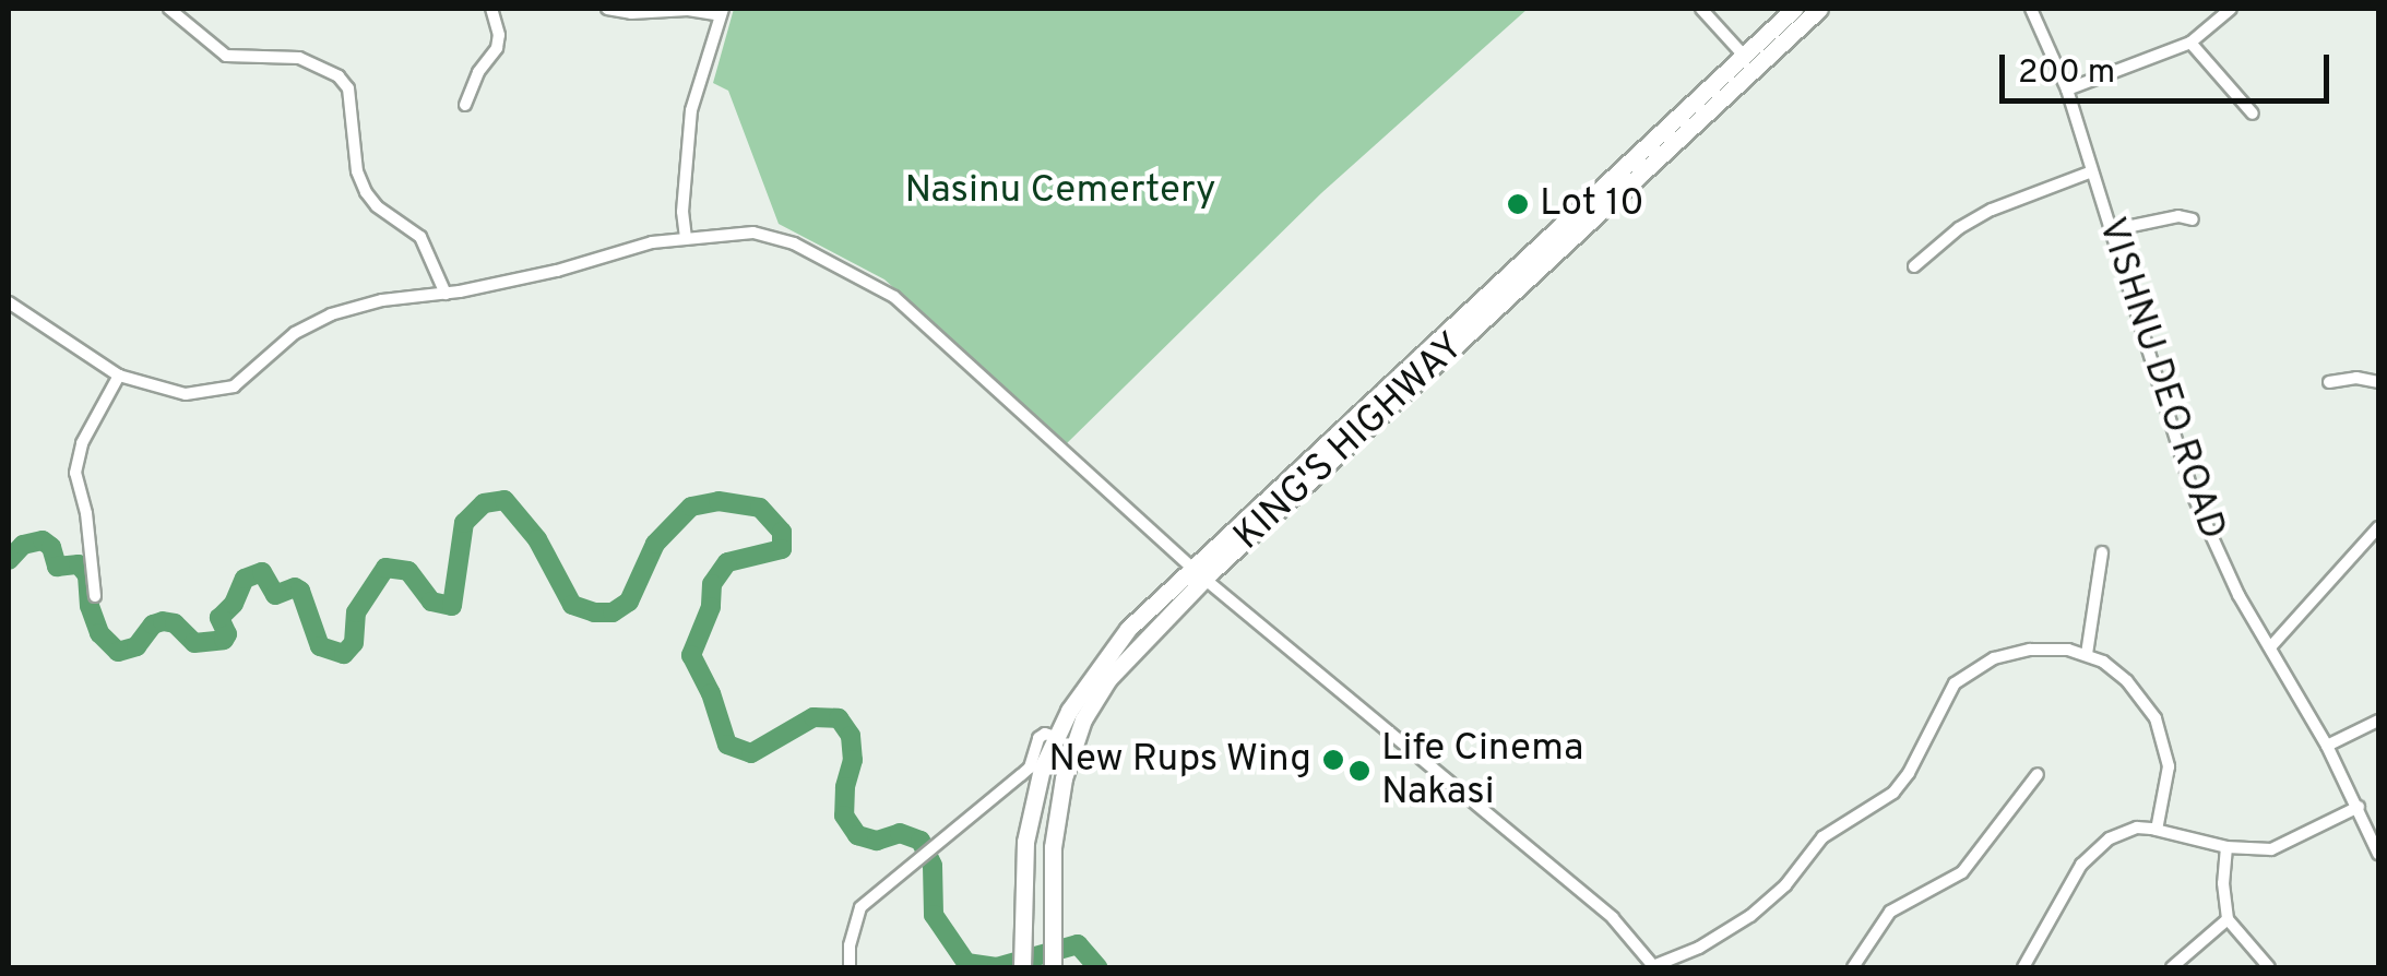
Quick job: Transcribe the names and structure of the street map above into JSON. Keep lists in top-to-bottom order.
{
  "streets": {
    "highway": ["KING'S HIGHWAY"],
    "street": ["VISHNU DEO ROAD"]
  },
  "parks": ["Nasinu Cemertery"],
  "places": ["Lot 10", "New Rups Wing", "Life Cinema Nakasi"],
  "scale_bar": "200 m"
}
